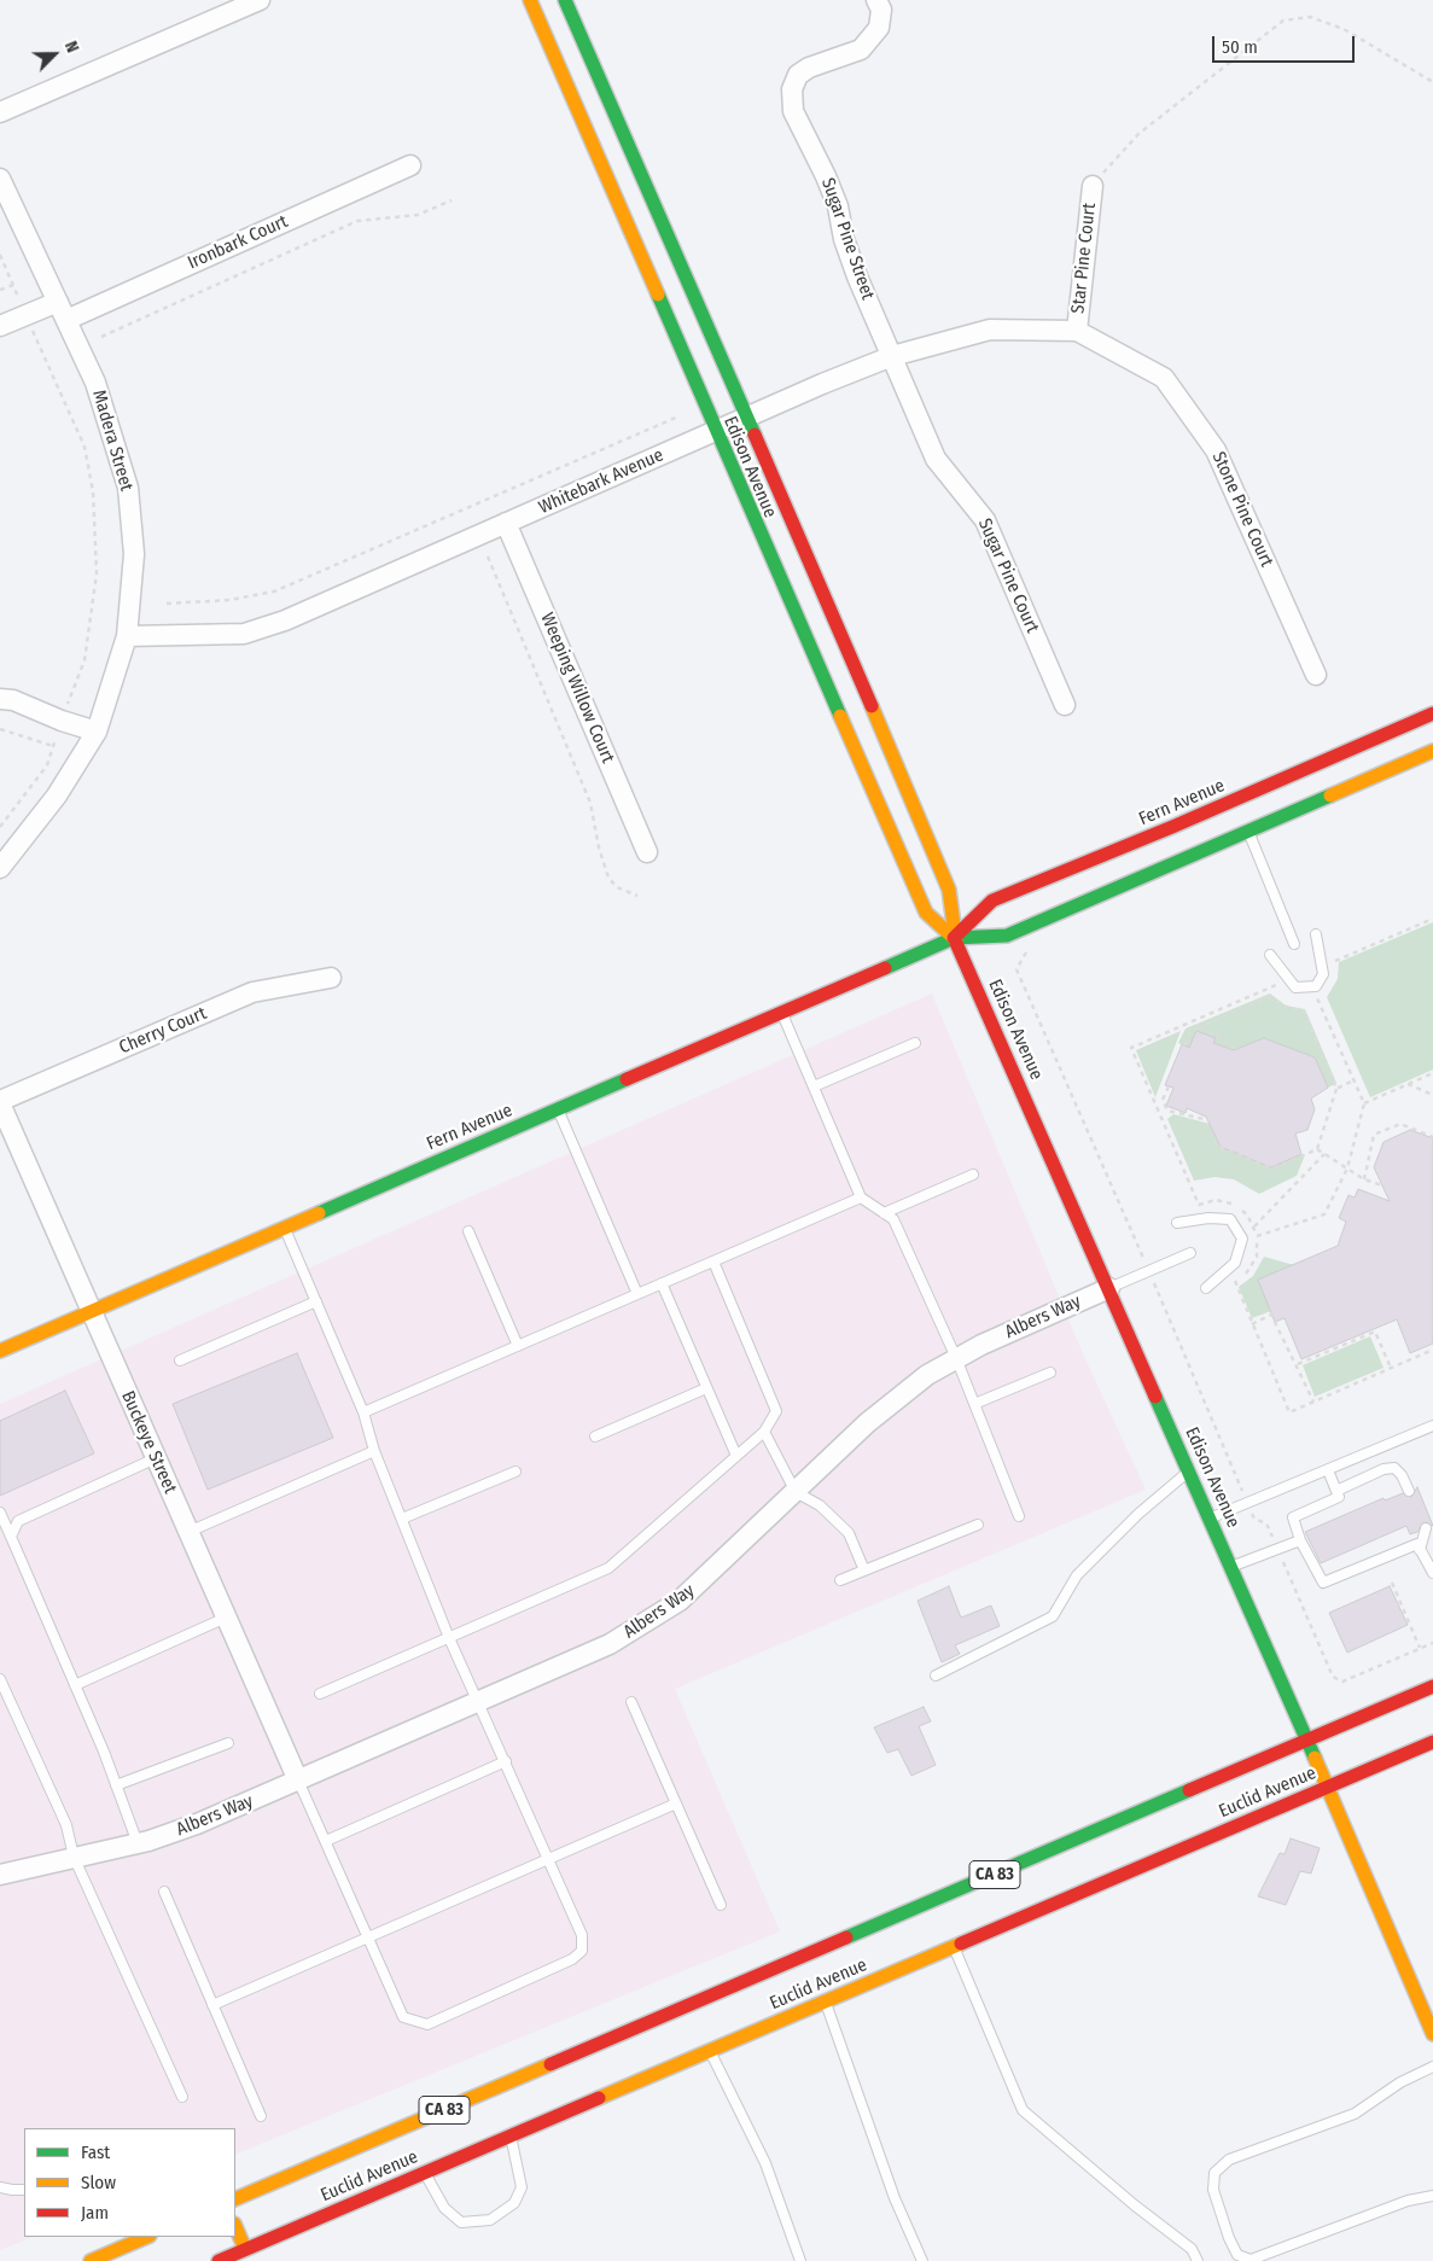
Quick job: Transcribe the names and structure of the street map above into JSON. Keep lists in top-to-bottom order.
{
  "streets": {
    "main road": [
      "Edison Avenue",
      "Fern Avenue",
      "Euclid Avenue",
      "CA 83"
    ],
    "street": [
      "Sugar Pine Street",
      "Ironbark Court",
      "Star Pine Court",
      "Madera Street",
      "Whitebark Avenue",
      "Stone Pine Court",
      "Sugar Pine Court",
      "Weeping Willow Court",
      "Cherry Court",
      "Albers Way",
      "Buckeye Street"
    ]
  },
  "crossings": [
    ["Sugar Pine Street", "Whitebark Avenue"],
    ["Sugar Pine Street", "Sugar Pine Court"],
    ["Ironbark Court", "Madera Street"],
    ["Star Pine Court", "Whitebark Avenue"],
    ["Star Pine Court", "Stone Pine Court"],
    ["Madera Street", "Whitebark Avenue"],
    ["Edison Avenue", "Whitebark Avenue"],
    ["Edison Avenue", "Fern Avenue"],
    ["Edison Avenue", "Albers Way"],
    ["Edison Avenue", "Euclid Avenue"],
    ["Whitebark Avenue", "Stone Pine Court"],
    ["Whitebark Avenue", "Sugar Pine Court"],
    ["Whitebark Avenue", "Weeping Willow Court"],
    ["Fern Avenue", "Buckeye Street"],
    ["Cherry Court", "Buckeye Street"],
    ["Albers Way", "Buckeye Street"]
  ],
  "legend": ["Fast", "Slow", "Jam"],
  "scale_bar": "50 m",
  "north": "top right"
}
